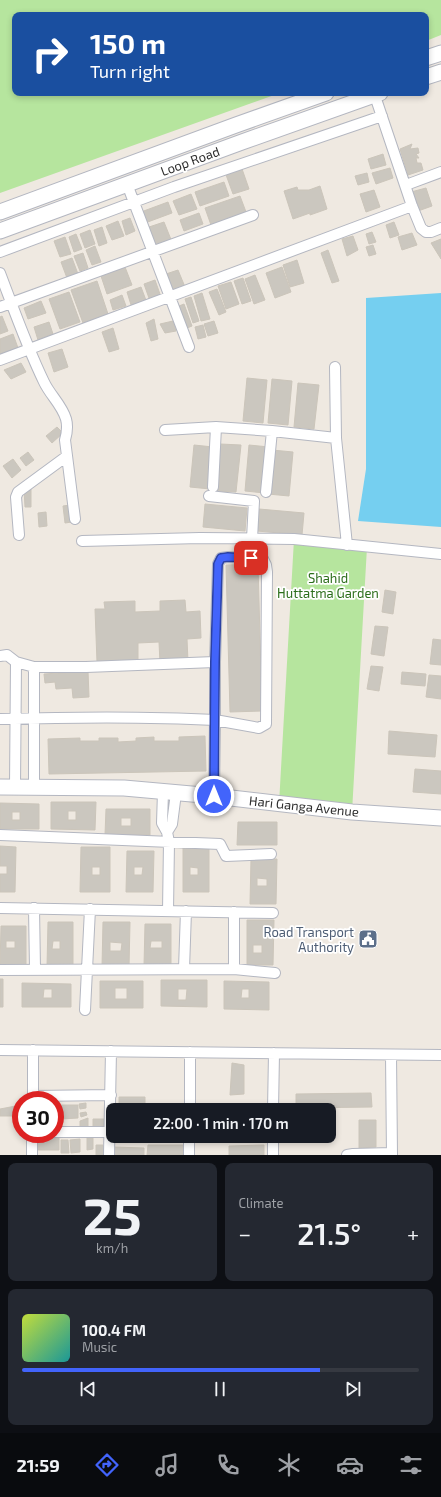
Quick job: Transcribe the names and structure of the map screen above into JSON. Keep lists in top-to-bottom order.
{
  "streets": {
    "main road": ["Loop Road", "Hari Ganga Avenue"]
  },
  "parks": ["Shahid Huttatma Garden"],
  "places": {
    "public building": ["Road Transport Authority"]
  },
  "page": {
    "turn": ["150 m", "Turn right"],
    "limit": "30",
    "trip": "22:00 · 1 min · 170 m",
    "tile": [
      ["25", "km/h"],
      "Climate"
    ],
    "heat": ["−", "21.5°", "+"],
    "song": ["100.4 FM", "Music"],
    "tabs": "21:59"
  }
}
